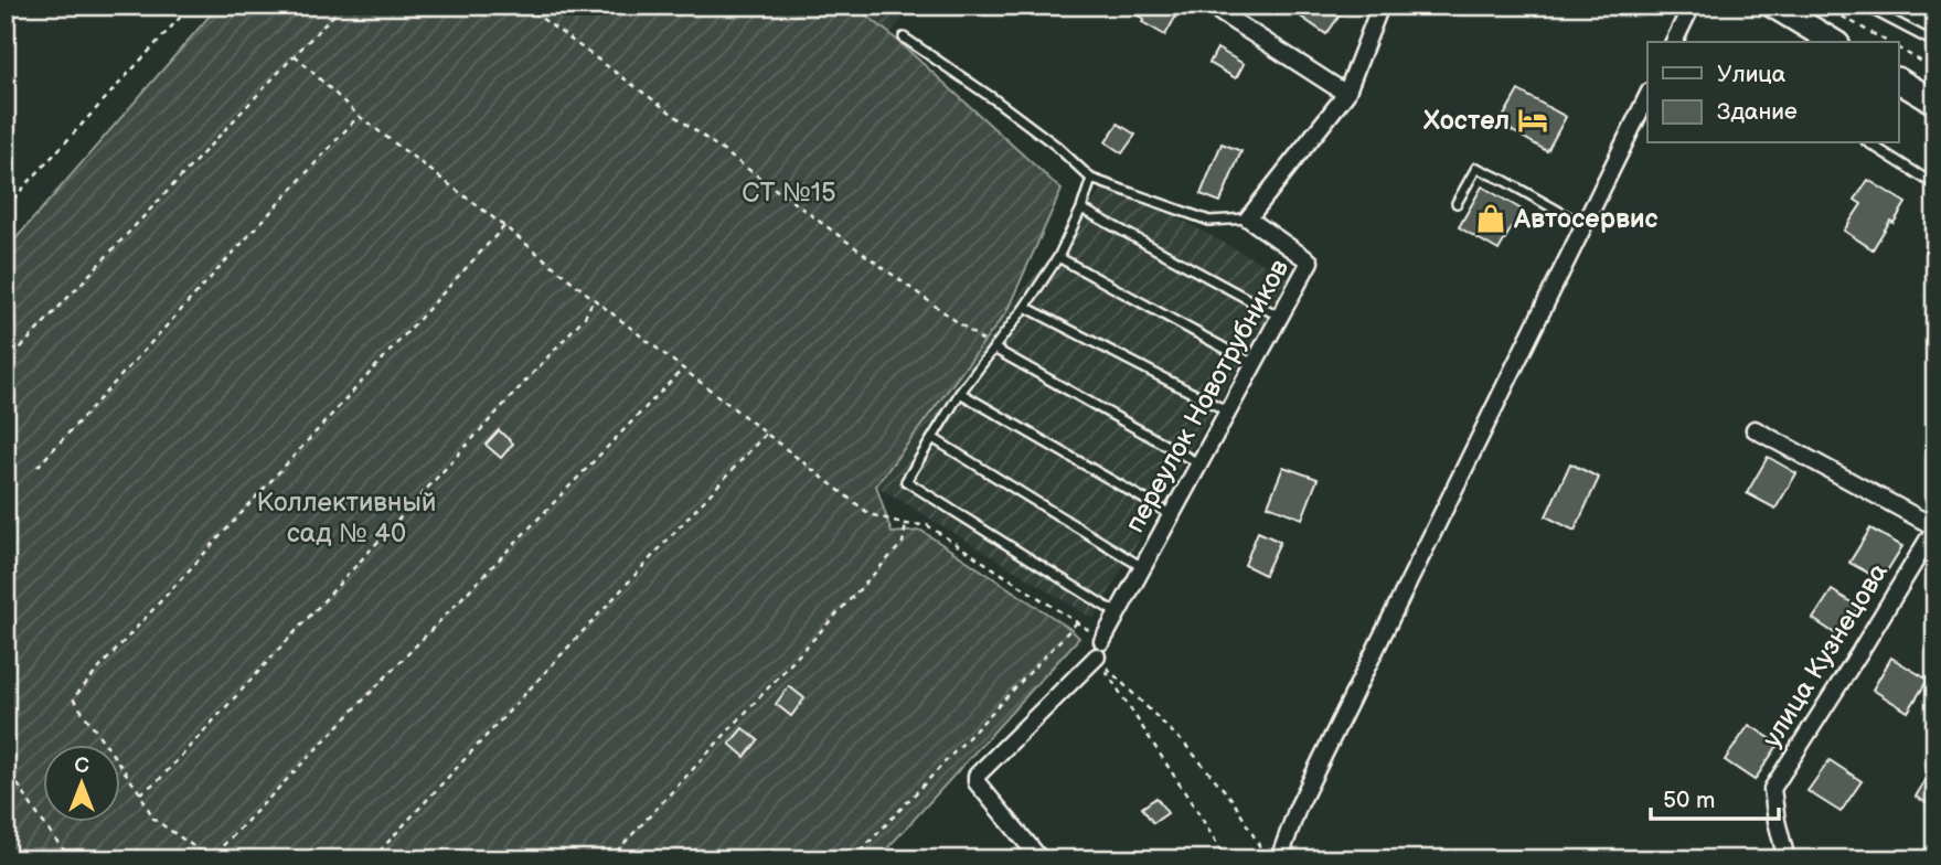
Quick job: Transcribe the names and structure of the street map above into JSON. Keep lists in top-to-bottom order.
{
  "streets": {
    "street": ["переулок Новотрубников", "улица Кузнецова"]
  },
  "parks": ["СТ №15", "Коллективный сад № 40"],
  "places": {
    "hotel": ["Хостел"],
    "shop": ["Автосервис"]
  },
  "legend": ["Улица", "Здание"],
  "scale_bar": "50 m",
  "north": "top"
}
